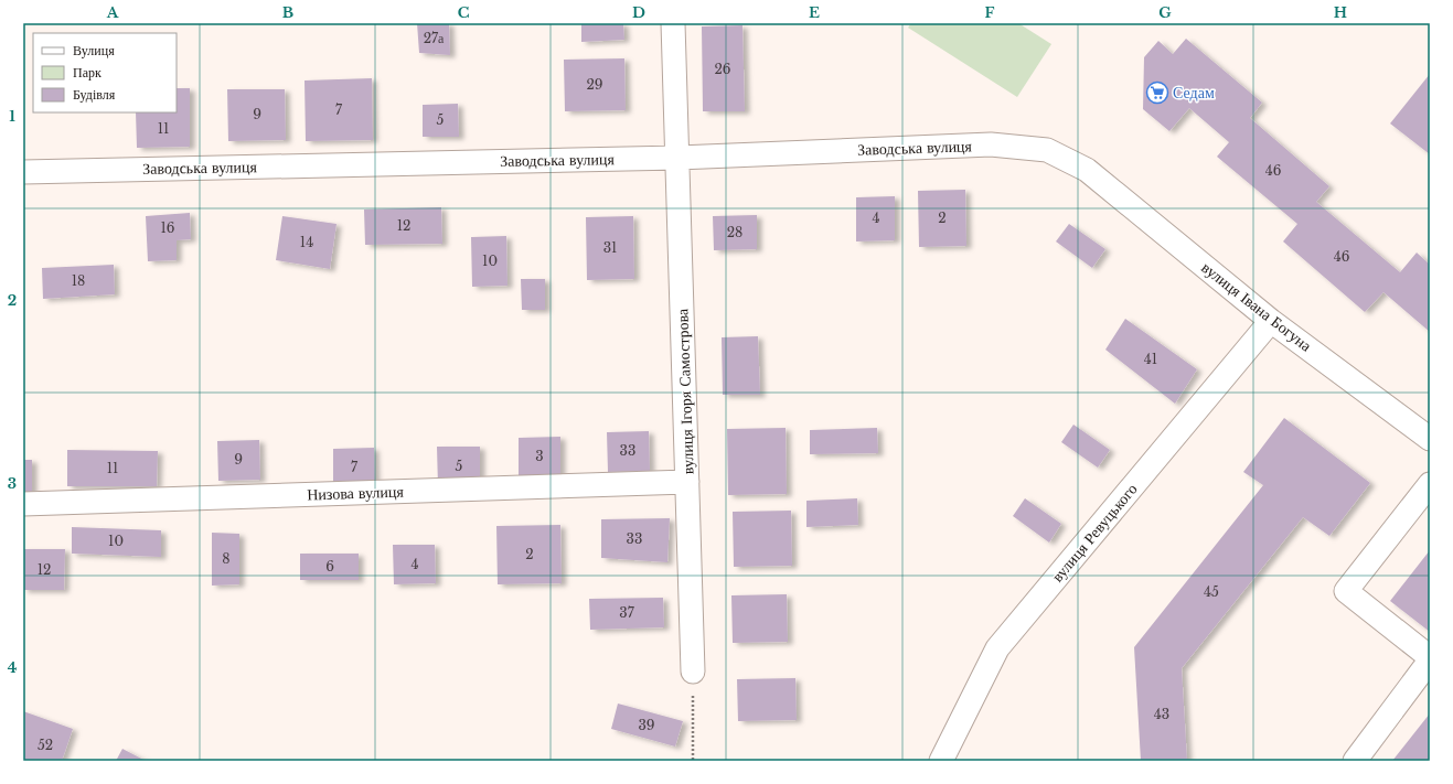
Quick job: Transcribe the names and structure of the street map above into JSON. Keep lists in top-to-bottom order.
{
  "streets": {
    "street": [
      "Заводська вулиця",
      "вулиця Івана Богуна",
      "вулиця Ігоря Самострова",
      "Низова вулиця",
      "вулиця Ревуцького"
    ]
  },
  "crossings": [
    ["Заводська вулиця", "вулиця Івана Богуна"],
    ["Заводська вулиця", "вулиця Ігоря Самострова"],
    ["вулиця Івана Богуна", "вулиця Ревуцького"],
    ["вулиця Ігоря Самострова", "Низова вулиця"]
  ],
  "places": {
    "supermarket": ["Седам"]
  },
  "house_numbers": [
    "27а",
    "26",
    "29",
    "7",
    "9",
    "5",
    "11",
    "46",
    "4",
    "2",
    "12",
    "16",
    "28",
    "14",
    "31",
    "46",
    "10",
    "18",
    "41",
    "33",
    "3",
    "9",
    "5",
    "7",
    "11",
    "33",
    "10",
    "2",
    "8",
    "4",
    "6",
    "12",
    "45",
    "37",
    "43",
    "39",
    "52"
  ],
  "legend": ["Вулиця", "Парк", "Будівля"],
  "grid": {
    "columns": [
      "A",
      "B",
      "C",
      "D",
      "E",
      "F",
      "G",
      "H"
    ],
    "rows": [
      "1",
      "2",
      "3",
      "4"
    ]
  }
}
